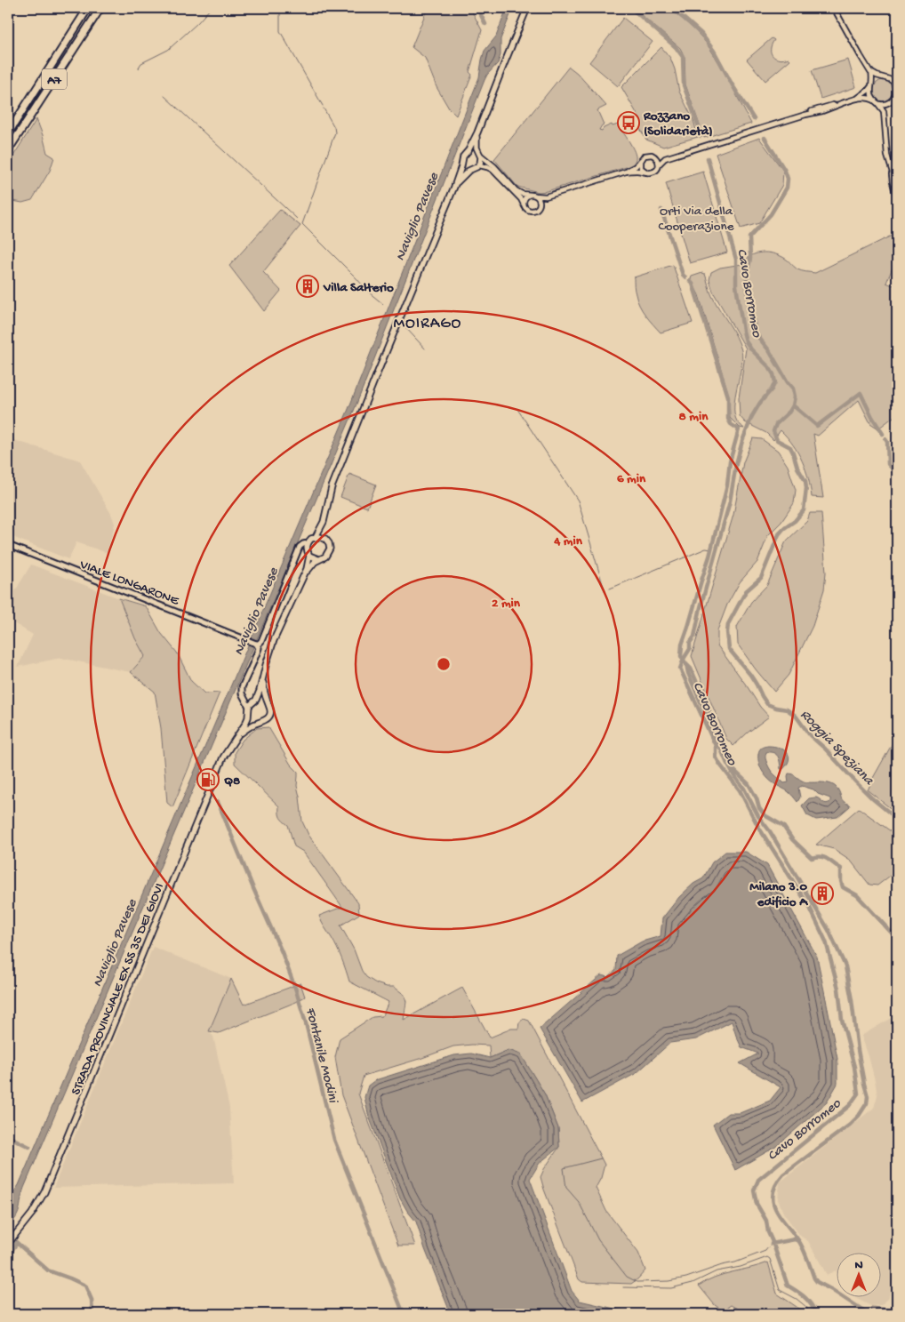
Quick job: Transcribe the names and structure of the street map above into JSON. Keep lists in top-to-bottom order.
{
  "streets": {
    "highway": ["A7"],
    "main road": ["VIALE LONGARONE", "STRADA PROVINCIALE EX SS 35 DEI GIOVI"]
  },
  "districts": ["MOIRAGO"],
  "water": [
    "Naviglio Pavese",
    "Cavo Borromeo",
    "Roggia Speziana",
    "Fontanile Modini"
  ],
  "parks": ["Orti Via della Cooperazione"],
  "places": {
    "bus stop": ["Rozzano (Solidarietà)"],
    "building": ["Villa Salterio", "Milano 3.0 edificio A"],
    "fuel station": ["Q8"]
  },
  "north": "top",
  "rings": [
    "8 min",
    "6 min",
    "4 min",
    "2 min"
  ]
}
